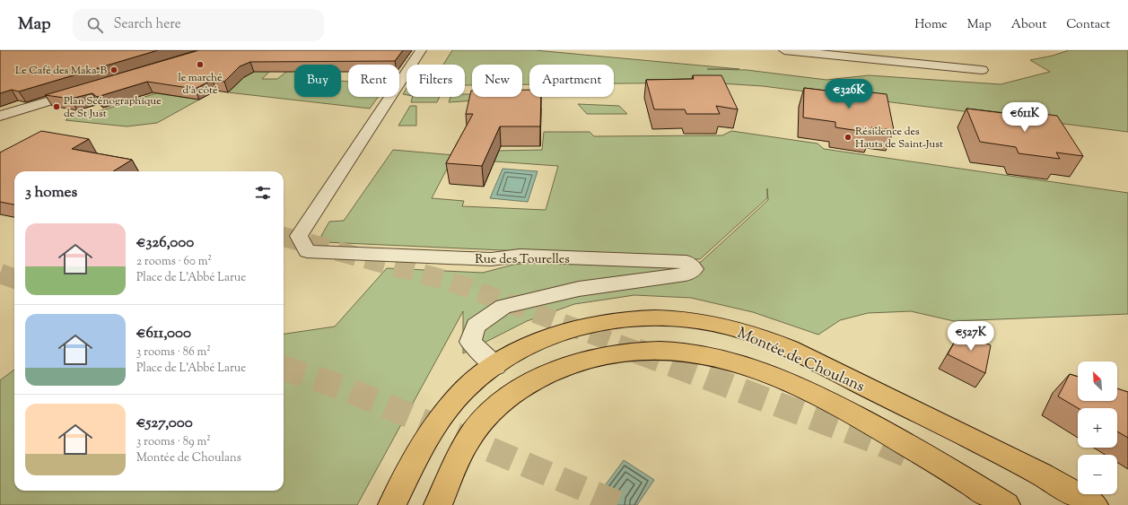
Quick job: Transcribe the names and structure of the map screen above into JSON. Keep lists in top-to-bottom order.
{
  "streets": {
    "main road": ["Montée de Choulans"],
    "street": ["Rue des Tourelles"]
  },
  "crossings": [
    ["Rue des Tourelles", "Montée de Choulans"]
  ],
  "places": [
    "le marché d'à côté",
    "Le Café des Maka-B",
    "Plan Scénographique de St Just",
    "Résidence des Hauts de Saint-Just"
  ],
  "north": "top left",
  "page": {
    "header": "Map",
    "search": "Search here",
    "nav": [
      "Home",
      "Map",
      "About",
      "Contact"
    ],
    "chip": [
      "Buy",
      "Rent",
      "Filters",
      "New",
      "Apartment"
    ],
    "price": ["€326K", "€611K", "€527K"],
    "heading": "3 homes",
    "list": [
      {
        "name": "€326,000",
        "note": "2 rooms · 60 m² · Place de L'Abbé Larue"
      },
      {
        "name": "€611,000",
        "note": "3 rooms · 86 m² · Place de L'Abbé Larue"
      },
      {
        "name": "€527,000",
        "note": "3 rooms · 89 m² · Montée de Choulans"
      }
    ],
    "map_buttons": ["+", "−"]
  }
}
